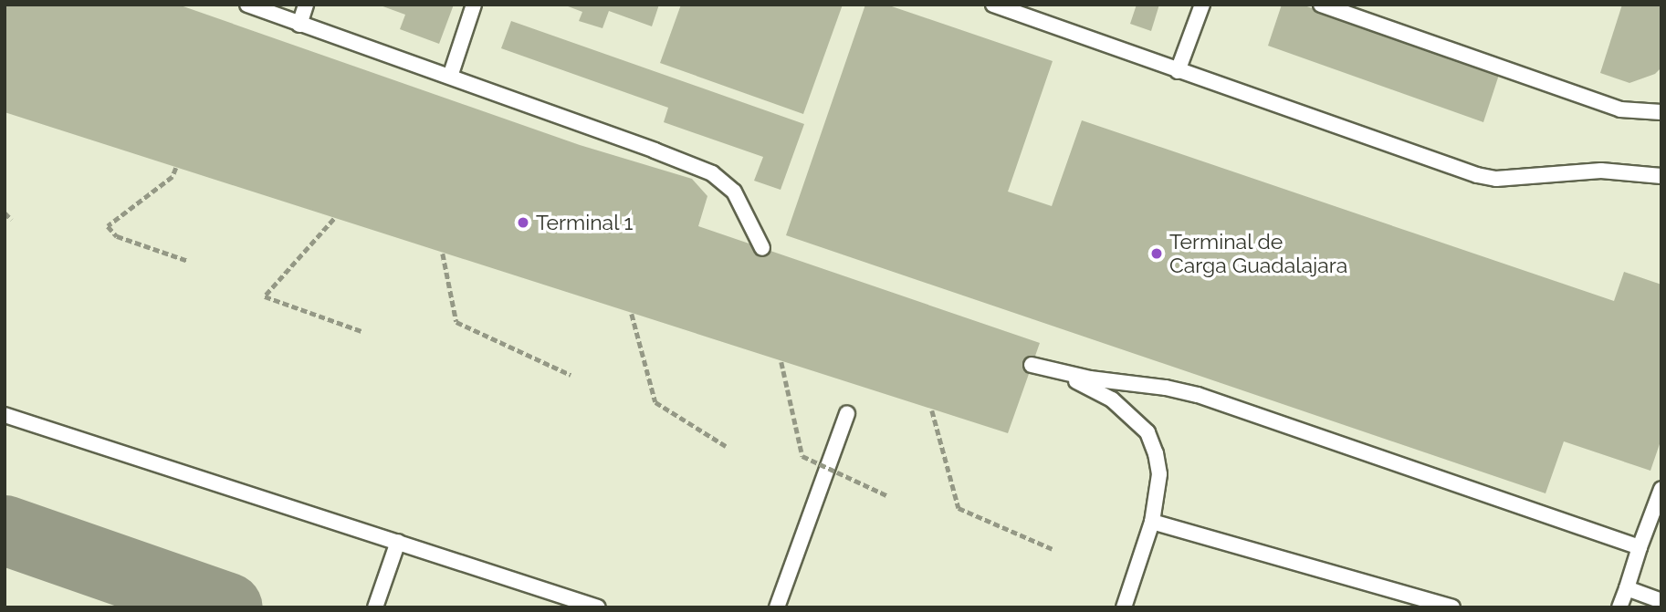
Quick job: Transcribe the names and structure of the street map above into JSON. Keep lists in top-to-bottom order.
{
  "places": ["Terminal 1", "Terminal de Carga Guadalajara"]
}
